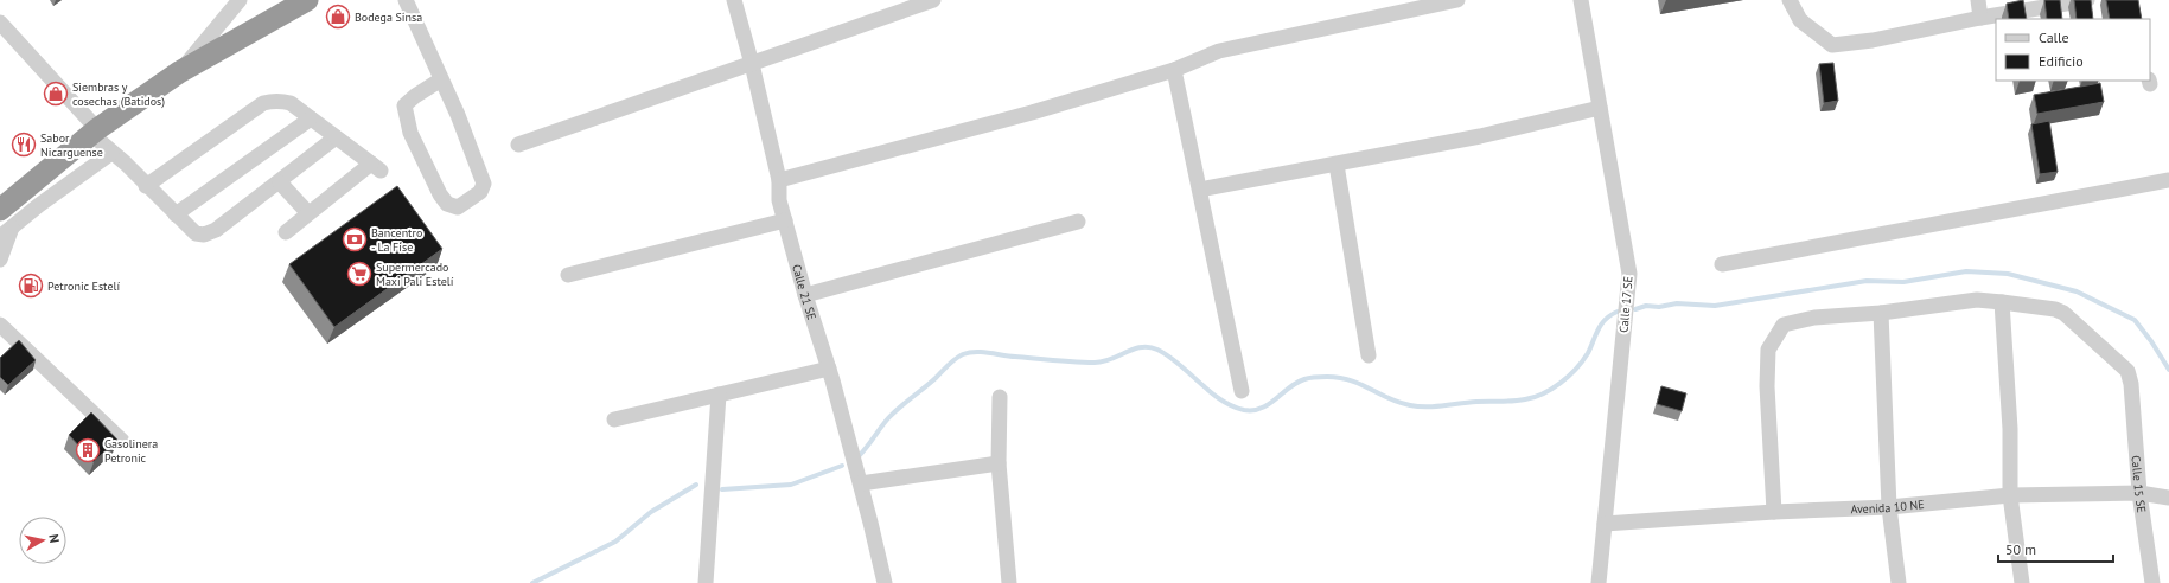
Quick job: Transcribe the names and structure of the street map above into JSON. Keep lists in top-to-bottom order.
{
  "streets": {
    "street": [
      "Calle 21 SE",
      "Calle 17 SE",
      "Calle 15 SE",
      "Avenida 10 NE"
    ]
  },
  "crossings": [
    ["Calle 17 SE", "Avenida 10 NE"],
    ["Calle 15 SE", "Avenida 10 NE"]
  ],
  "places": {
    "shop": ["Bodega Sinsa", "Siembras y cosechas (Batidos)"],
    "restaurant": ["Sabor Nicarguense"],
    "bank": ["Bancentro - La Fise"],
    "supermarket": ["Supermercado Maxi Pali Estelí"],
    "fuel station": ["Petronic Estelí"],
    "building": ["Gasolinera Petronic"]
  },
  "legend": ["Calle", "Edificio"],
  "scale_bar": "50 m",
  "north": "right"
}
